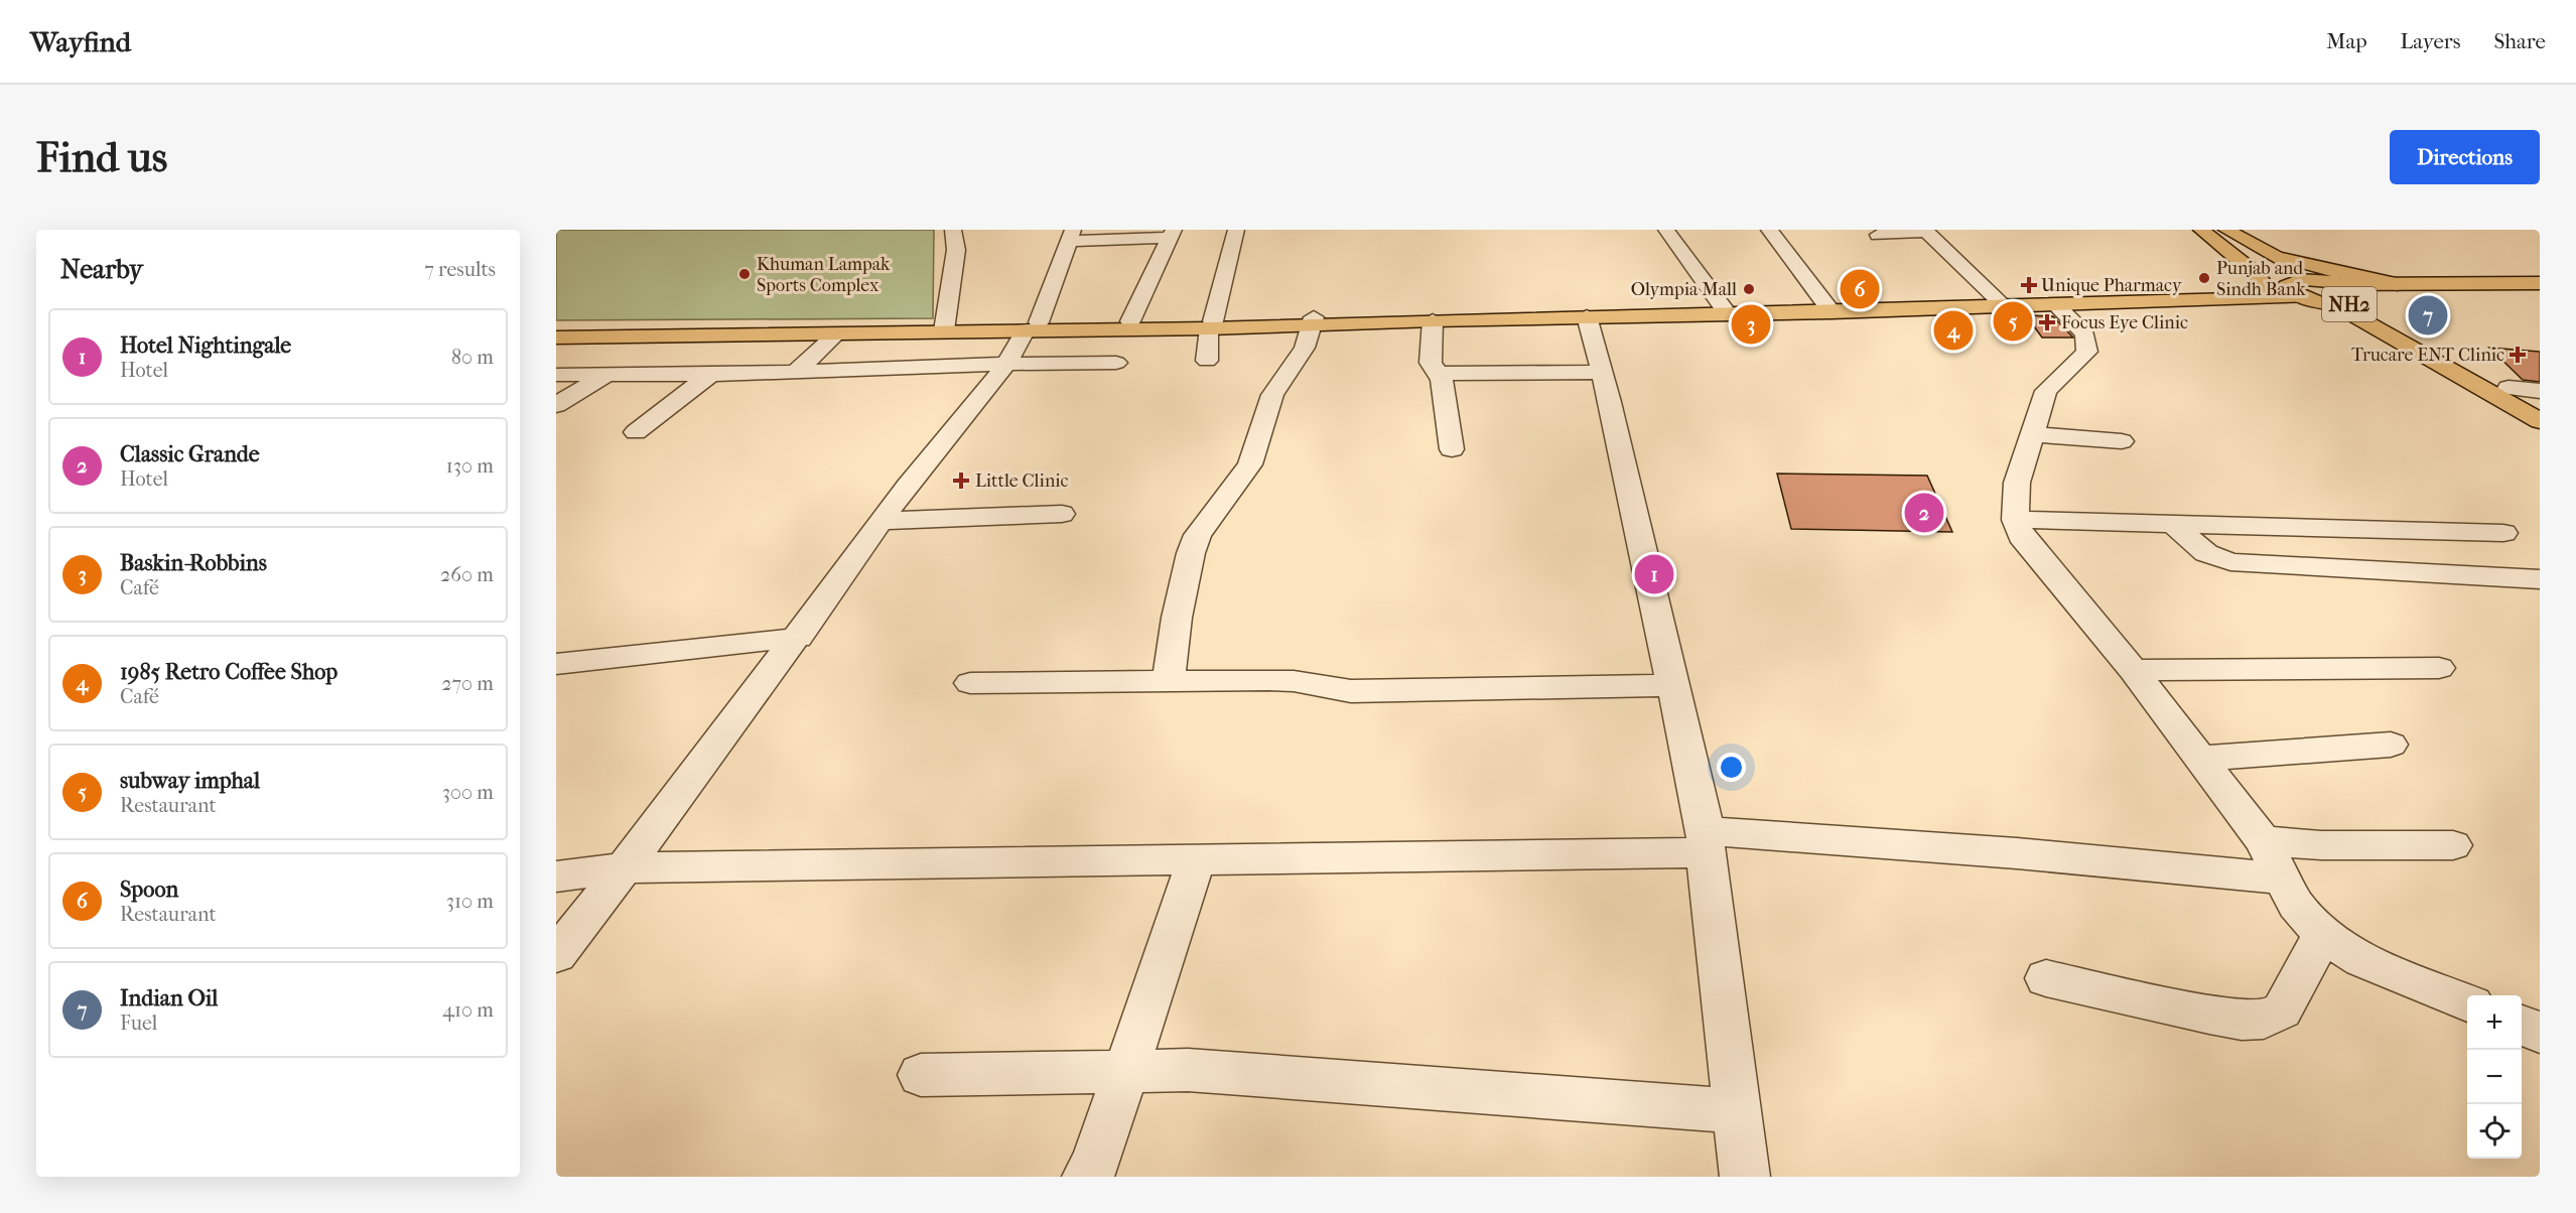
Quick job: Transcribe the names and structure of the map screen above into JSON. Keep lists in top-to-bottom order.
{
  "streets": {
    "main road": ["NH2"]
  },
  "places": {
    "other": ["Khuman Lampak Sports Complex", "Punjab and Sindh Bank", "Olympia Mall"],
    "health": [
      "Unique Pharmacy",
      "Focus Eye Clinic",
      "Trucare ENT Clinic",
      "Little Clinic"
    ]
  },
  "page": {
    "header": "Wayfind",
    "nav": ["Map", "Layers", "Share"],
    "buttons": "Directions",
    "title": "Find us",
    "heading": ["Nearby", "7 results"],
    "pins": [
      "6",
      "7",
      "5",
      "3",
      "4",
      "2",
      "1"
    ],
    "list": [
      {
        "mark": "1",
        "name": "Hotel Nightingale",
        "note": "Hotel",
        "value": "80 m"
      },
      {
        "mark": "2",
        "name": "Classic Grande",
        "note": "Hotel",
        "value": "130 m"
      },
      {
        "mark": "3",
        "name": "Baskin-Robbins",
        "note": "Café",
        "value": "260 m"
      },
      {
        "mark": "4",
        "name": "1985 Retro Coffee Shop",
        "note": "Café",
        "value": "270 m"
      },
      {
        "mark": "5",
        "name": "subway imphal",
        "note": "Restaurant",
        "value": "300 m"
      },
      {
        "mark": "6",
        "name": "Spoon",
        "note": "Restaurant",
        "value": "310 m"
      },
      {
        "mark": "7",
        "name": "Indian Oil",
        "note": "Fuel",
        "value": "410 m"
      }
    ],
    "map_buttons": ["+", "−"]
  }
}
